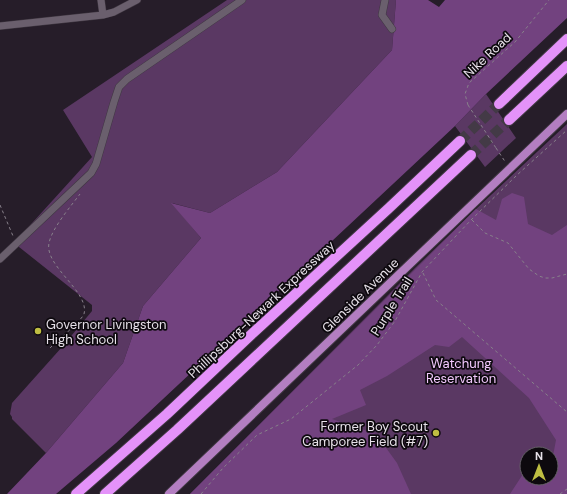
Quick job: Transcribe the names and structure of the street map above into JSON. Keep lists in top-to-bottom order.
{
  "streets": {
    "highway": ["Phillipsburg-Newark Expressway"],
    "main road": ["Glenside Avenue"],
    "path": ["Nike Road", "Purple Trail"]
  },
  "crossings": [
    ["Nike Road", "Glenside Avenue"]
  ],
  "parks": ["Watchung Reservation"],
  "places": ["Governor Livingston High School", "Former Boy Scout Camporee Field (#7)"],
  "north": "top"
}
